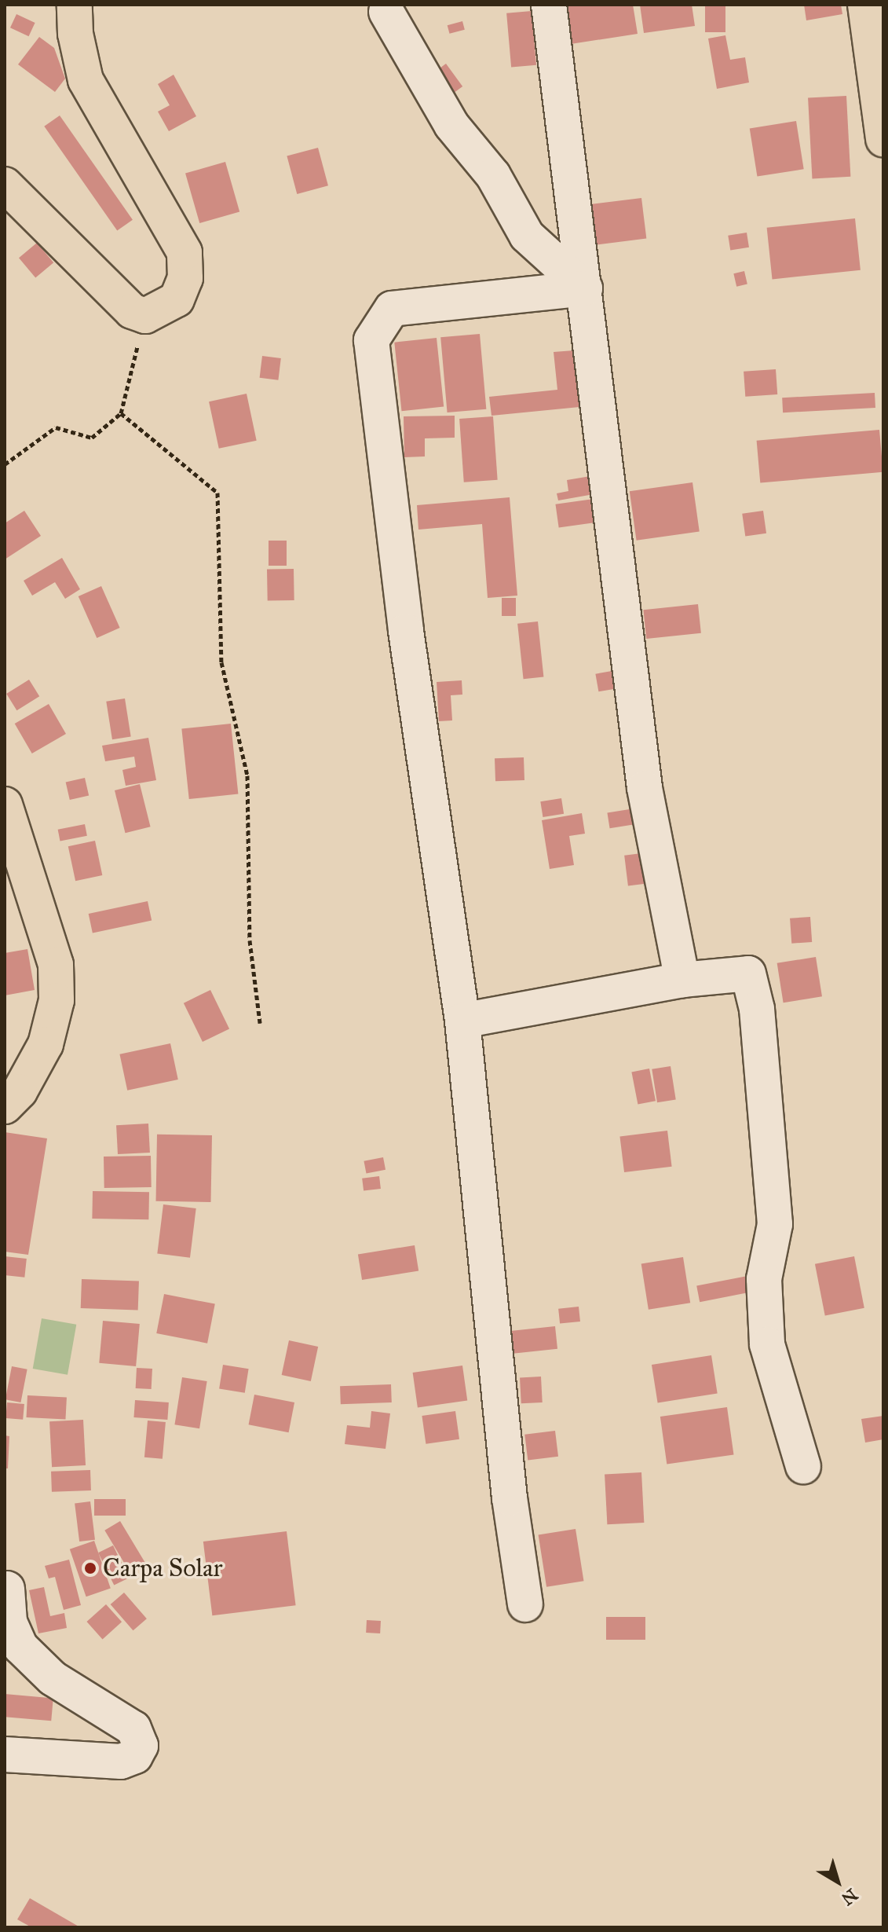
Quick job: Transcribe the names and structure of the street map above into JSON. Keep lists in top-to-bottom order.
{
  "places": ["Carpa Solar"],
  "north": "bottom right"
}
